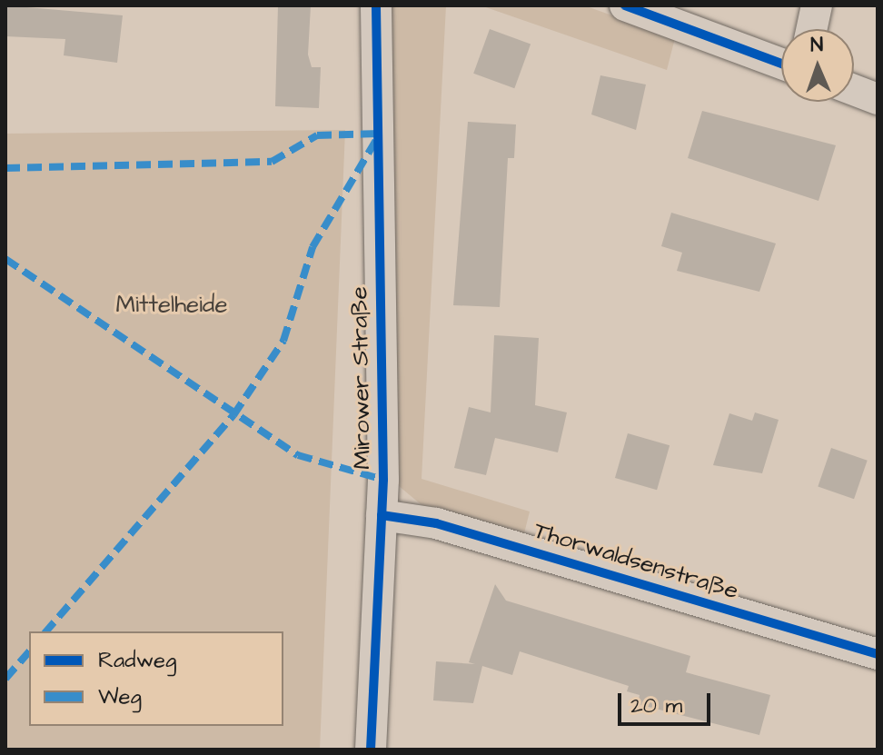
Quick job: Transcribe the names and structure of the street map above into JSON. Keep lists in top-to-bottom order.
{
  "streets": {
    "street": ["Mirower Straße", "Thorwaldsenstraße"]
  },
  "crossings": [
    ["Mirower Straße", "Thorwaldsenstraße"]
  ],
  "parks": ["Mittelheide"],
  "legend": ["Radweg", "Weg"],
  "scale_bar": "20 m",
  "north": "top"
}
